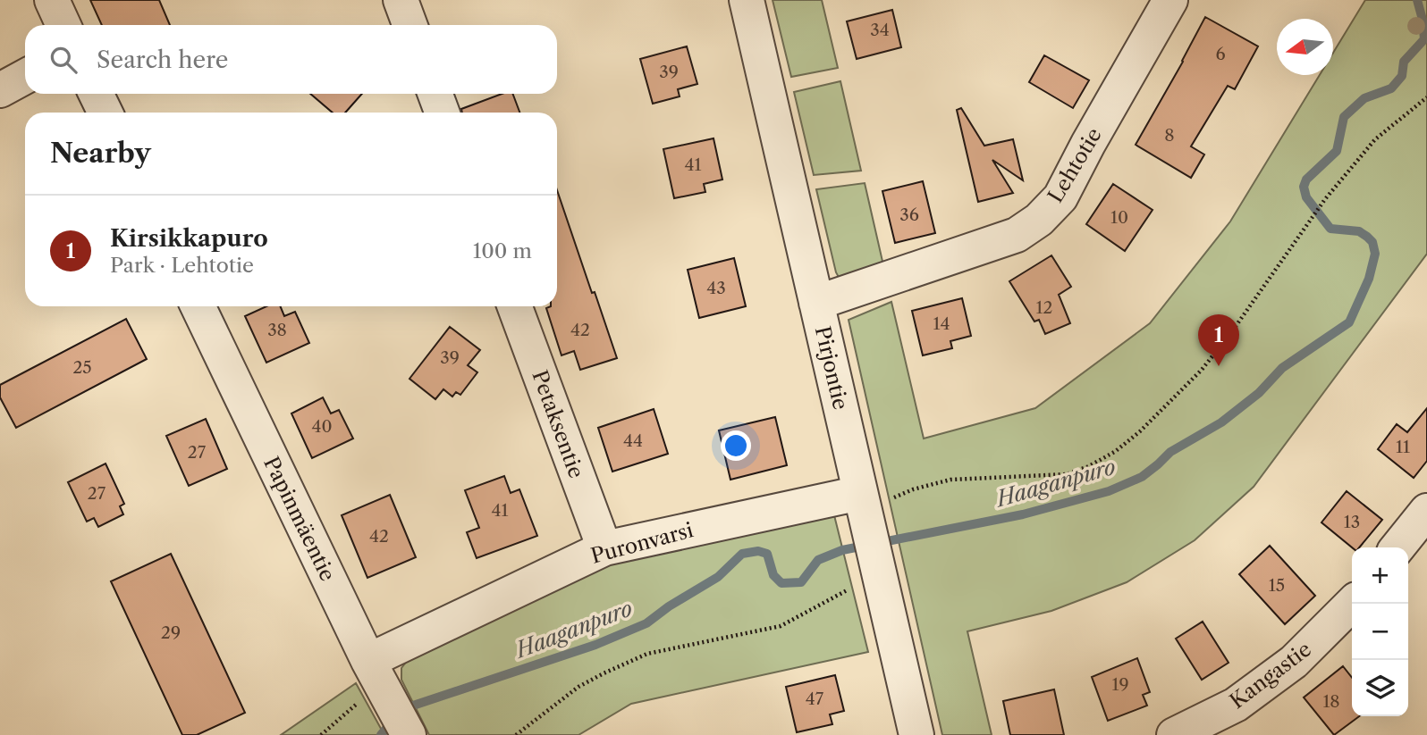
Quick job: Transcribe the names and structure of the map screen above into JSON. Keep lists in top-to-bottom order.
{
  "streets": {
    "street": [
      "Lehtotie",
      "Pirjontie",
      "Petaksentie",
      "Papinmäentie",
      "Puronvarsi",
      "Kangastie"
    ]
  },
  "crossings": [
    ["Lehtotie", "Pirjontie"],
    ["Pirjontie", "Puronvarsi"],
    ["Petaksentie", "Puronvarsi"],
    ["Papinmäentie", "Puronvarsi"]
  ],
  "water": ["Haaganpuro"],
  "house_numbers": [
    "34",
    "6",
    "39",
    "8",
    "41",
    "36",
    "10",
    "43",
    "12",
    "14",
    "38",
    "42",
    "39",
    "25",
    "40",
    "44",
    "11",
    "27",
    "27",
    "41",
    "13",
    "42",
    "15",
    "29",
    "19",
    "47",
    "18"
  ],
  "north": "left",
  "page": {
    "search": "Search here",
    "heading": "Nearby",
    "list": [
      {
        "mark": "1",
        "name": "Kirsikkapuro",
        "note": "Park · Lehtotie",
        "value": "100 m"
      }
    ],
    "pins": "1",
    "map_buttons": ["+", "−"]
  }
}
